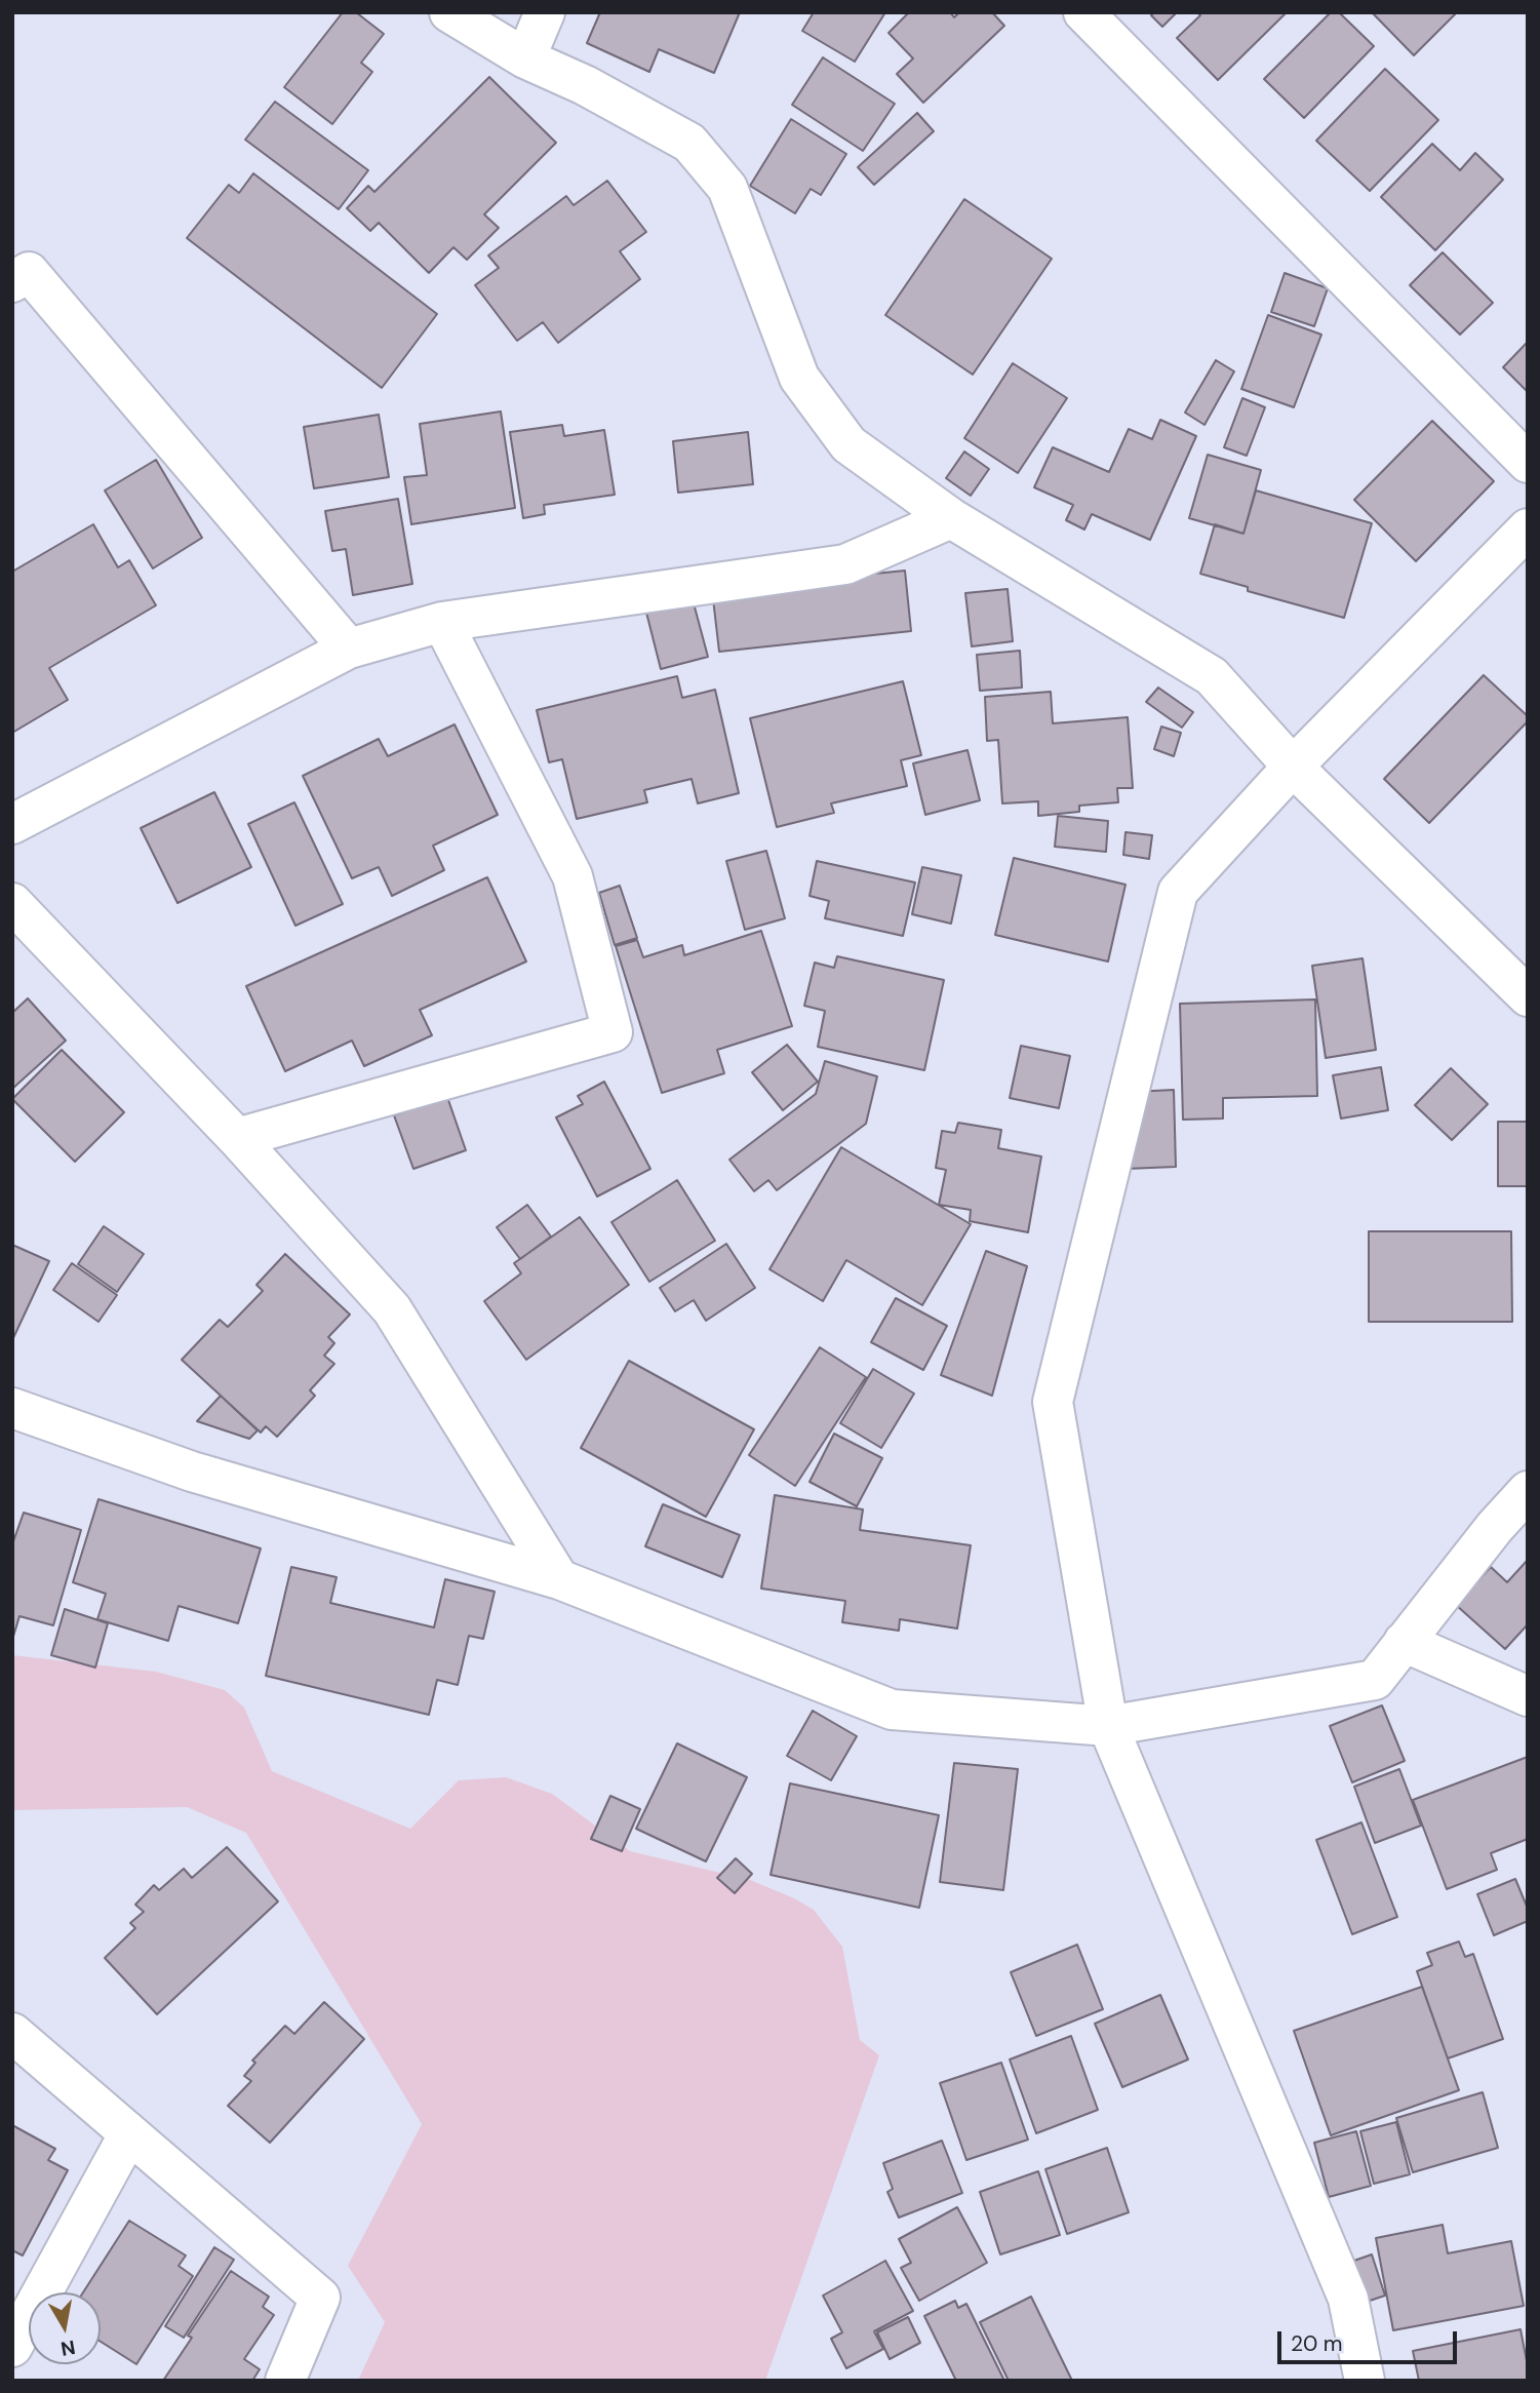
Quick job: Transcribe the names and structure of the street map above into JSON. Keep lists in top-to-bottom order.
{
  "scale_bar": "20 m",
  "north": "bottom"
}
